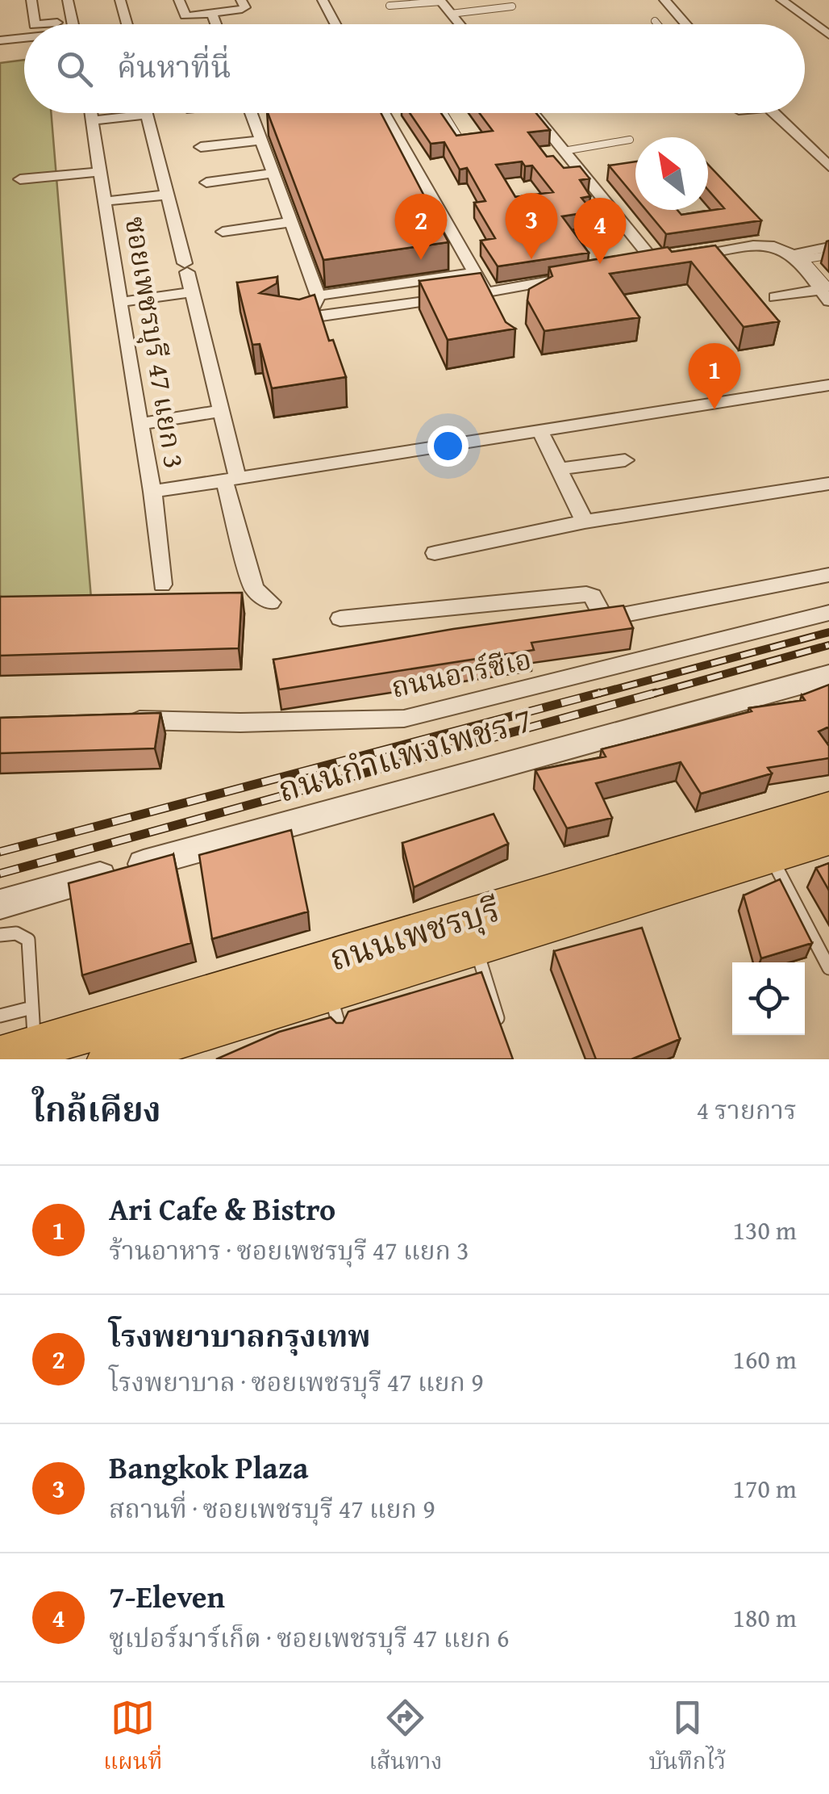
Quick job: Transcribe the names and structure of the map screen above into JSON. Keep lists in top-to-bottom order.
{
  "streets": {
    "main road": ["ถนนเพชรบุรี"],
    "street": ["ซอยเพชรบุรี 47 แยก 3", "ถนนอาร์ซีเอ", "ถนนกำแพงเพชร 7"]
  },
  "north": "top left",
  "page": {
    "search": "ค้นหาที่นี่",
    "pins": [
      "3",
      "2",
      "4",
      "1"
    ],
    "heading": ["ใกล้เคียง", "4 รายการ"],
    "list": [
      {
        "mark": "1",
        "name": "Ari Cafe & Bistro",
        "note": "ร้านอาหาร · ซอยเพชรบุรี 47 แยก 3",
        "value": "130 m"
      },
      {
        "mark": "2",
        "name": "โรงพยาบาลกรุงเทพ",
        "note": "โรงพยาบาล · ซอยเพชรบุรี 47 แยก 9",
        "value": "160 m"
      },
      {
        "mark": "3",
        "name": "Bangkok Plaza",
        "note": "สถานที่ · ซอยเพชรบุรี 47 แยก 9",
        "value": "170 m"
      },
      {
        "mark": "4",
        "name": "7-Eleven",
        "note": "ซูเปอร์มาร์เก็ต · ซอยเพชรบุรี 47 แยก 6",
        "value": "180 m"
      }
    ],
    "nav": ["แผนที่", "เส้นทาง", "บันทึกไว้"]
  }
}
